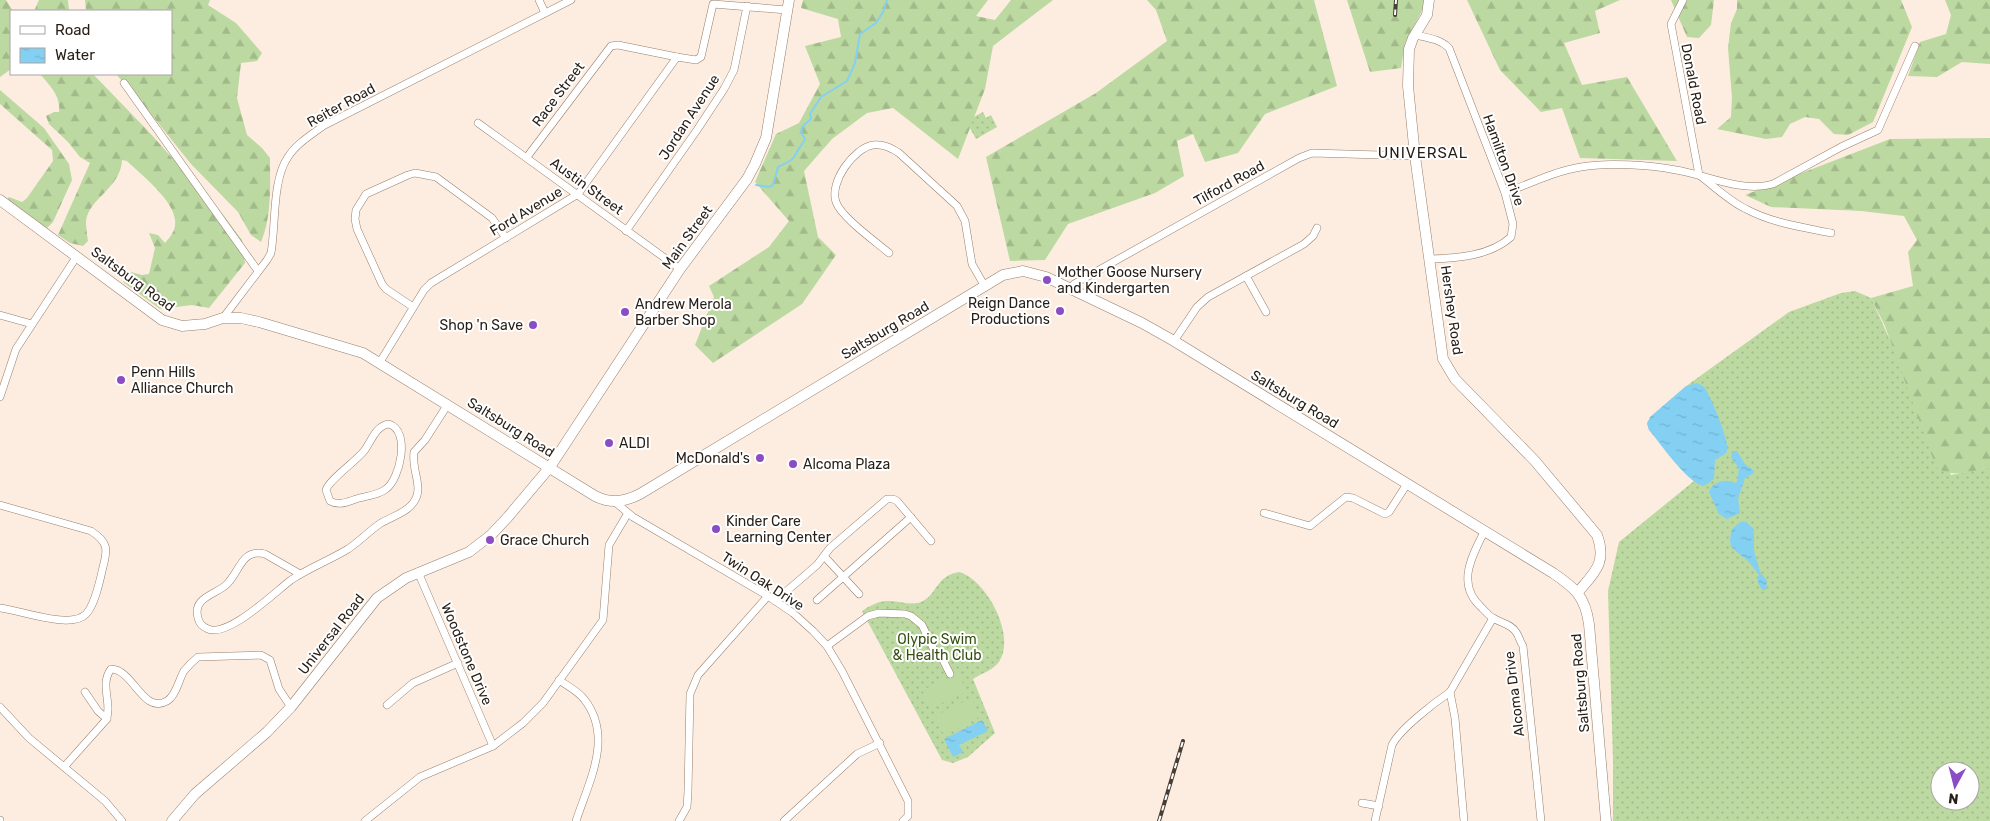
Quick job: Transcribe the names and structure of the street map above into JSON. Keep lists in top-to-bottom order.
{
  "streets": {
    "main road": [
      "Main Street",
      "Saltsburg Road",
      "Hershey Road",
      "Universal Road"
    ],
    "street": [
      "Donald Road",
      "Race Street",
      "Reiter Road",
      "Jordan Avenue",
      "Hamilton Drive",
      "Tilford Road",
      "Austin Street",
      "Ford Avenue",
      "Twin Oak Drive",
      "Woodstone Drive",
      "Alcoma Drive"
    ]
  },
  "crossings": [
    ["Race Street", "Austin Street"],
    ["Race Street", "Ford Avenue"],
    ["Reiter Road", "Saltsburg Road"],
    ["Jordan Avenue", "Austin Street"],
    ["Hamilton Drive", "Hershey Road"],
    ["Tilford Road", "Saltsburg Road"],
    ["Tilford Road", "Hershey Road"],
    ["Austin Street", "Ford Avenue"],
    ["Austin Street", "Main Street"],
    ["Ford Avenue", "Saltsburg Road"],
    ["Main Street", "Saltsburg Road"],
    ["Main Street", "Universal Road"],
    ["Saltsburg Road", "Hershey Road"],
    ["Saltsburg Road", "Twin Oak Drive"],
    ["Saltsburg Road", "Universal Road"],
    ["Saltsburg Road", "Alcoma Drive"],
    ["Universal Road", "Woodstone Drive"]
  ],
  "districts": ["UNIVERSAL"],
  "parks": ["Olypic Swim & Health Club"],
  "places": [
    "Mother Goose Nursery and Kindergarten",
    "Reign Dance Productions",
    "Andrew Merola Barber Shop",
    "Shop 'n Save",
    "Penn Hills Alliance Church",
    "ALDI",
    "McDonald's",
    "Alcoma Plaza",
    "Kinder Care Learning Center",
    "Grace Church"
  ],
  "legend": ["Road", "Water"],
  "north": "bottom"
}
